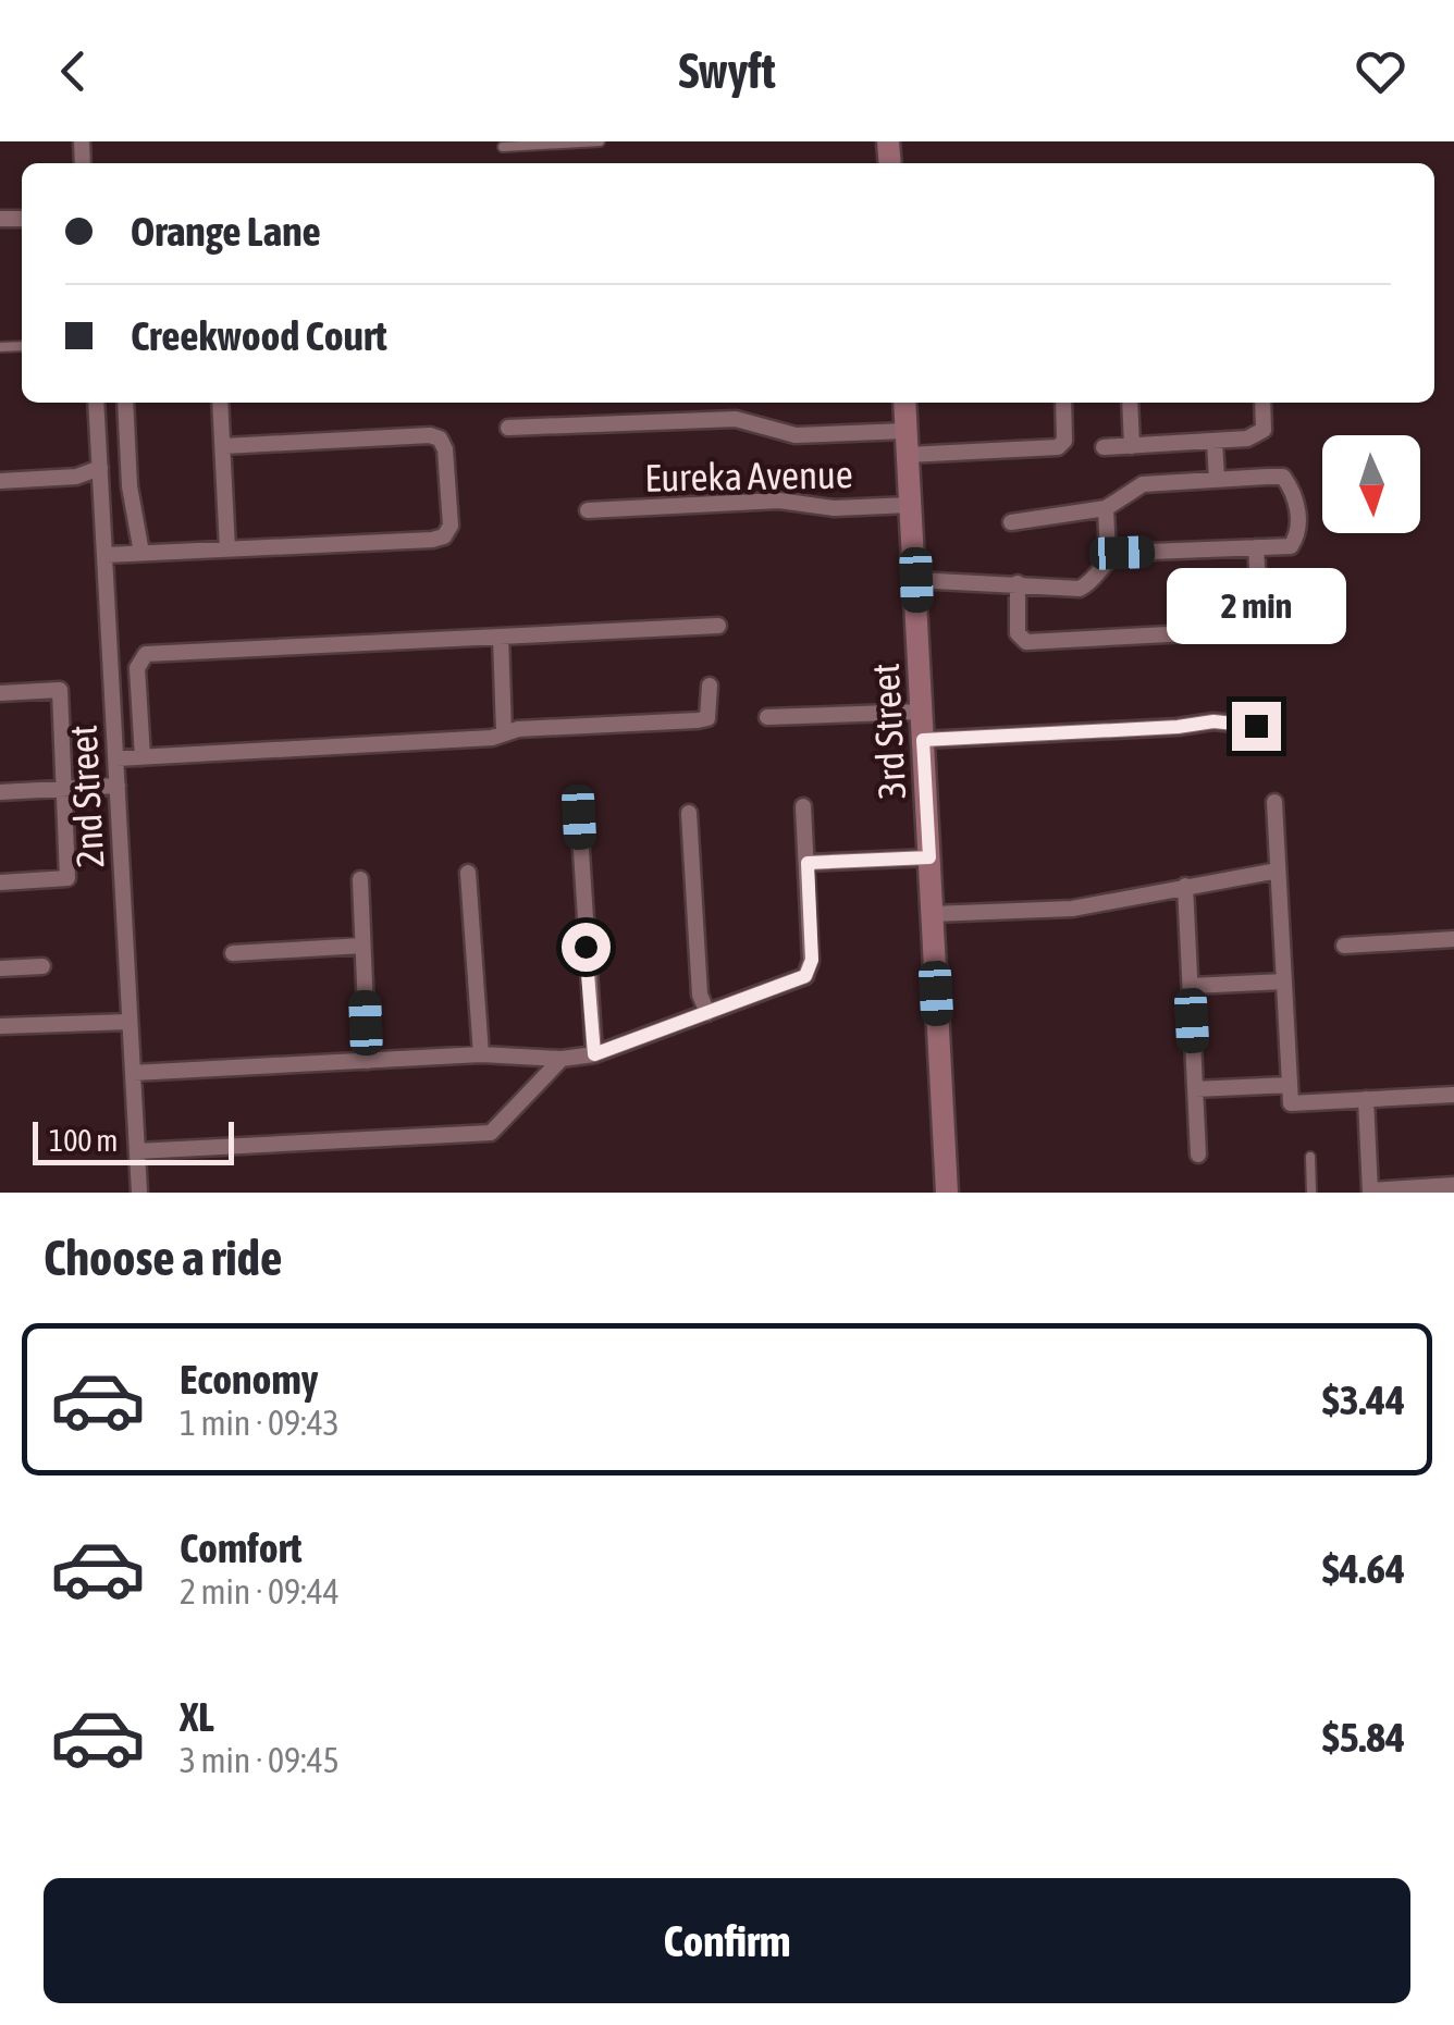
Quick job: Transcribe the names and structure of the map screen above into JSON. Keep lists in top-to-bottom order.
{
  "streets": {
    "street": ["Eureka Avenue", "3rd Street", "2nd Street"]
  },
  "crossings": [
    ["Eureka Avenue", "3rd Street"]
  ],
  "scale_bar": "100 m",
  "north": "bottom",
  "page": {
    "header": "Swyft",
    "banner": ["Orange Lane", "Creekwood Court"],
    "bubble": "2 min",
    "scale": "100 m",
    "heading": "Choose a ride",
    "list": [
      {
        "name": "Economy",
        "note": "1 min · 09:43",
        "value": "$3.44"
      },
      {
        "name": "Comfort",
        "note": "2 min · 09:44",
        "value": "$4.64"
      },
      {
        "name": "XL",
        "note": "3 min · 09:45",
        "value": "$5.84"
      }
    ],
    "buttons": "Confirm"
  }
}
